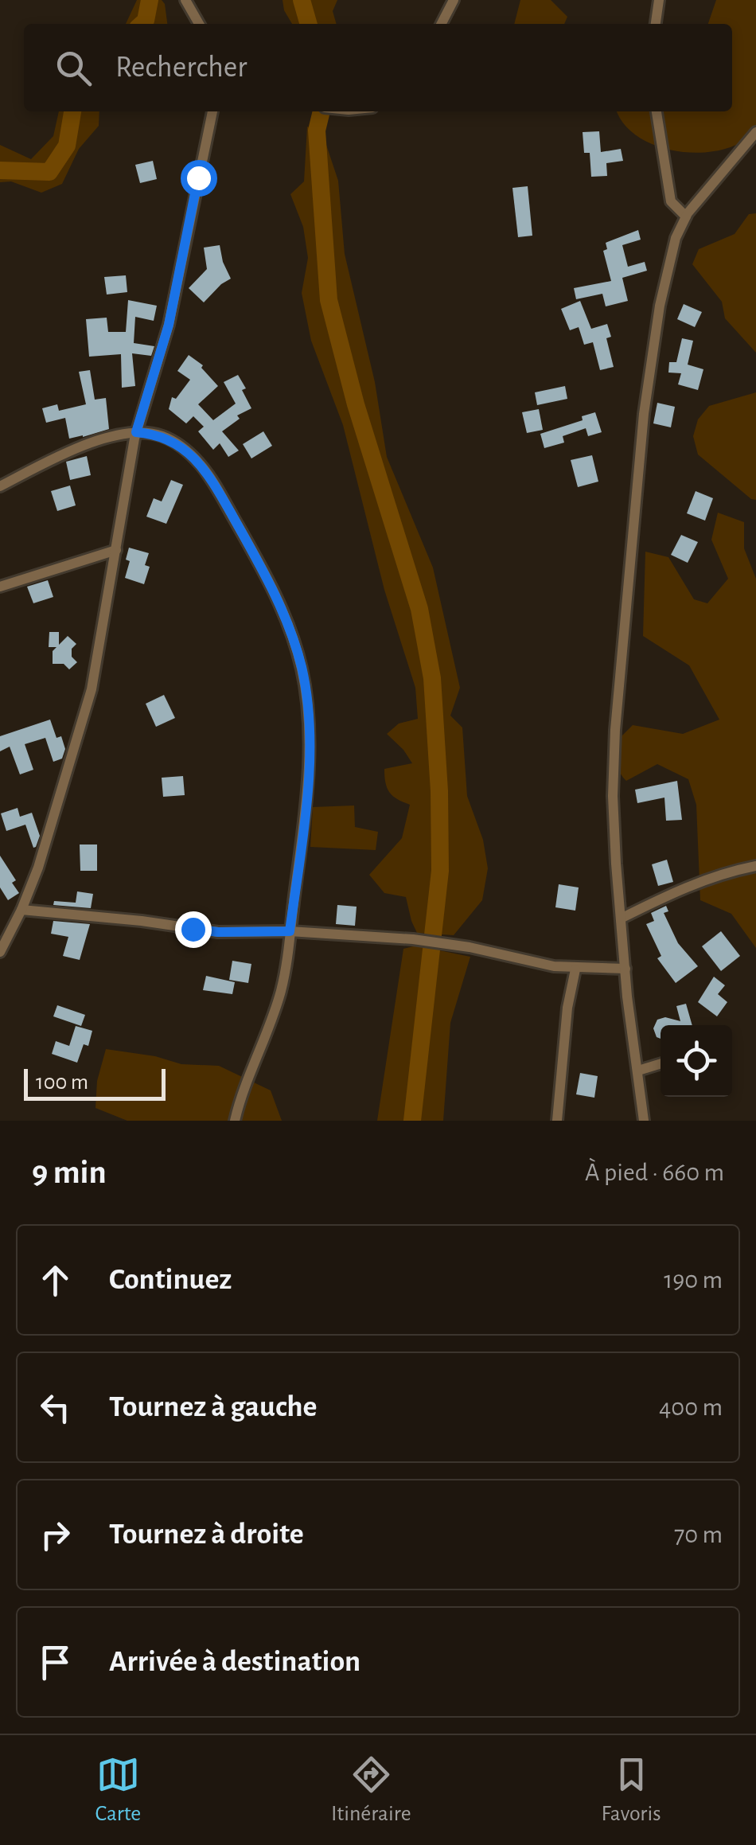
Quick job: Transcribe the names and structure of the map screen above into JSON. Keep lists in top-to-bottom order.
{
  "scale_bar": "100 m",
  "page": {
    "search": "Rechercher",
    "scale": "100 m",
    "heading": ["9 min", "À pied · 660 m"],
    "list": [
      ["Continuez", "190 m"],
      ["Tournez à gauche", "400 m"],
      ["Tournez à droite", "70 m"],
      "Arrivée à destination"
    ],
    "nav": ["Carte", "Itinéraire", "Favoris"]
  }
}
